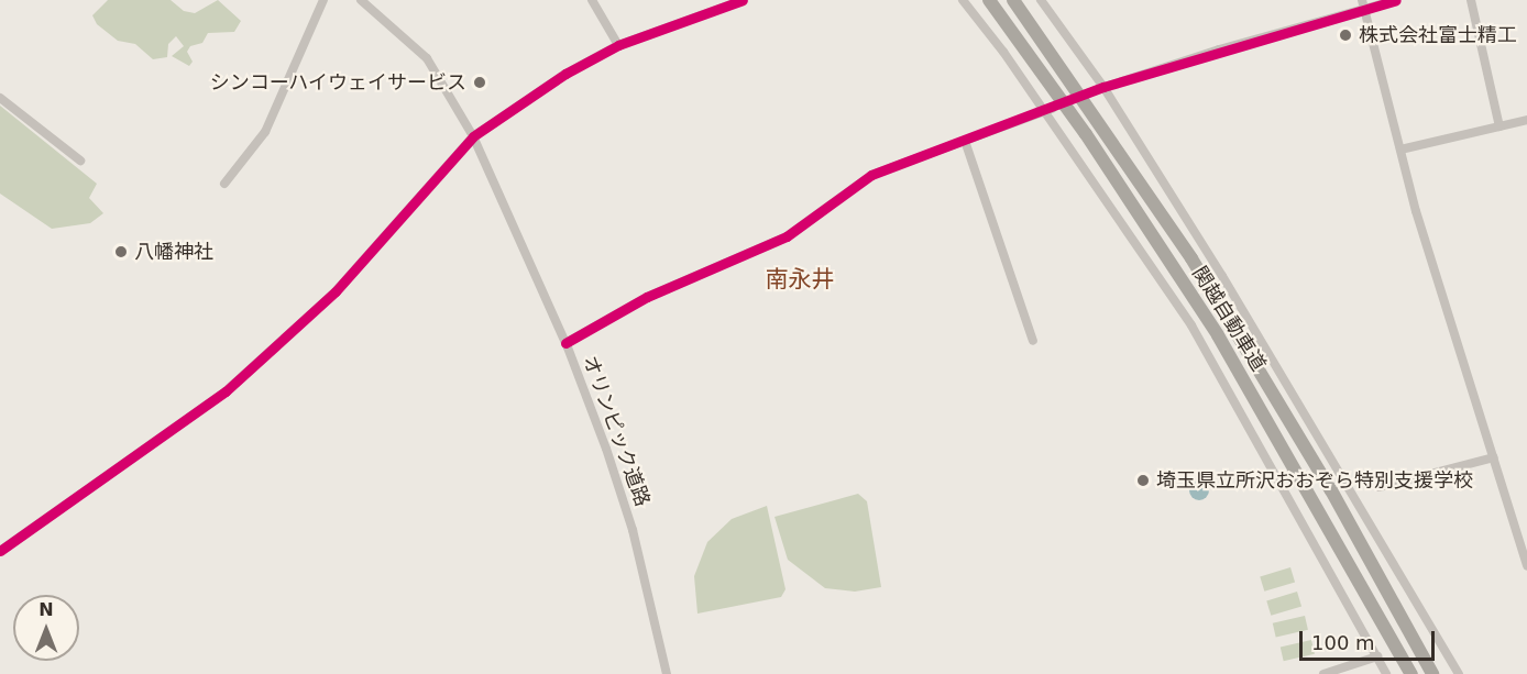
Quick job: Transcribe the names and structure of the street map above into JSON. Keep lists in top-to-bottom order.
{
  "streets": {
    "highway": ["関越自動車道"],
    "street": ["オリンピック道路"]
  },
  "districts": ["南永井"],
  "places": [
    "株式会社富士精工",
    "シンコーハイウェイサービス",
    "八幡神社",
    "埼玉県立所沢おおぞら特別支援学校"
  ],
  "scale_bar": "100 m",
  "north": "top"
}
